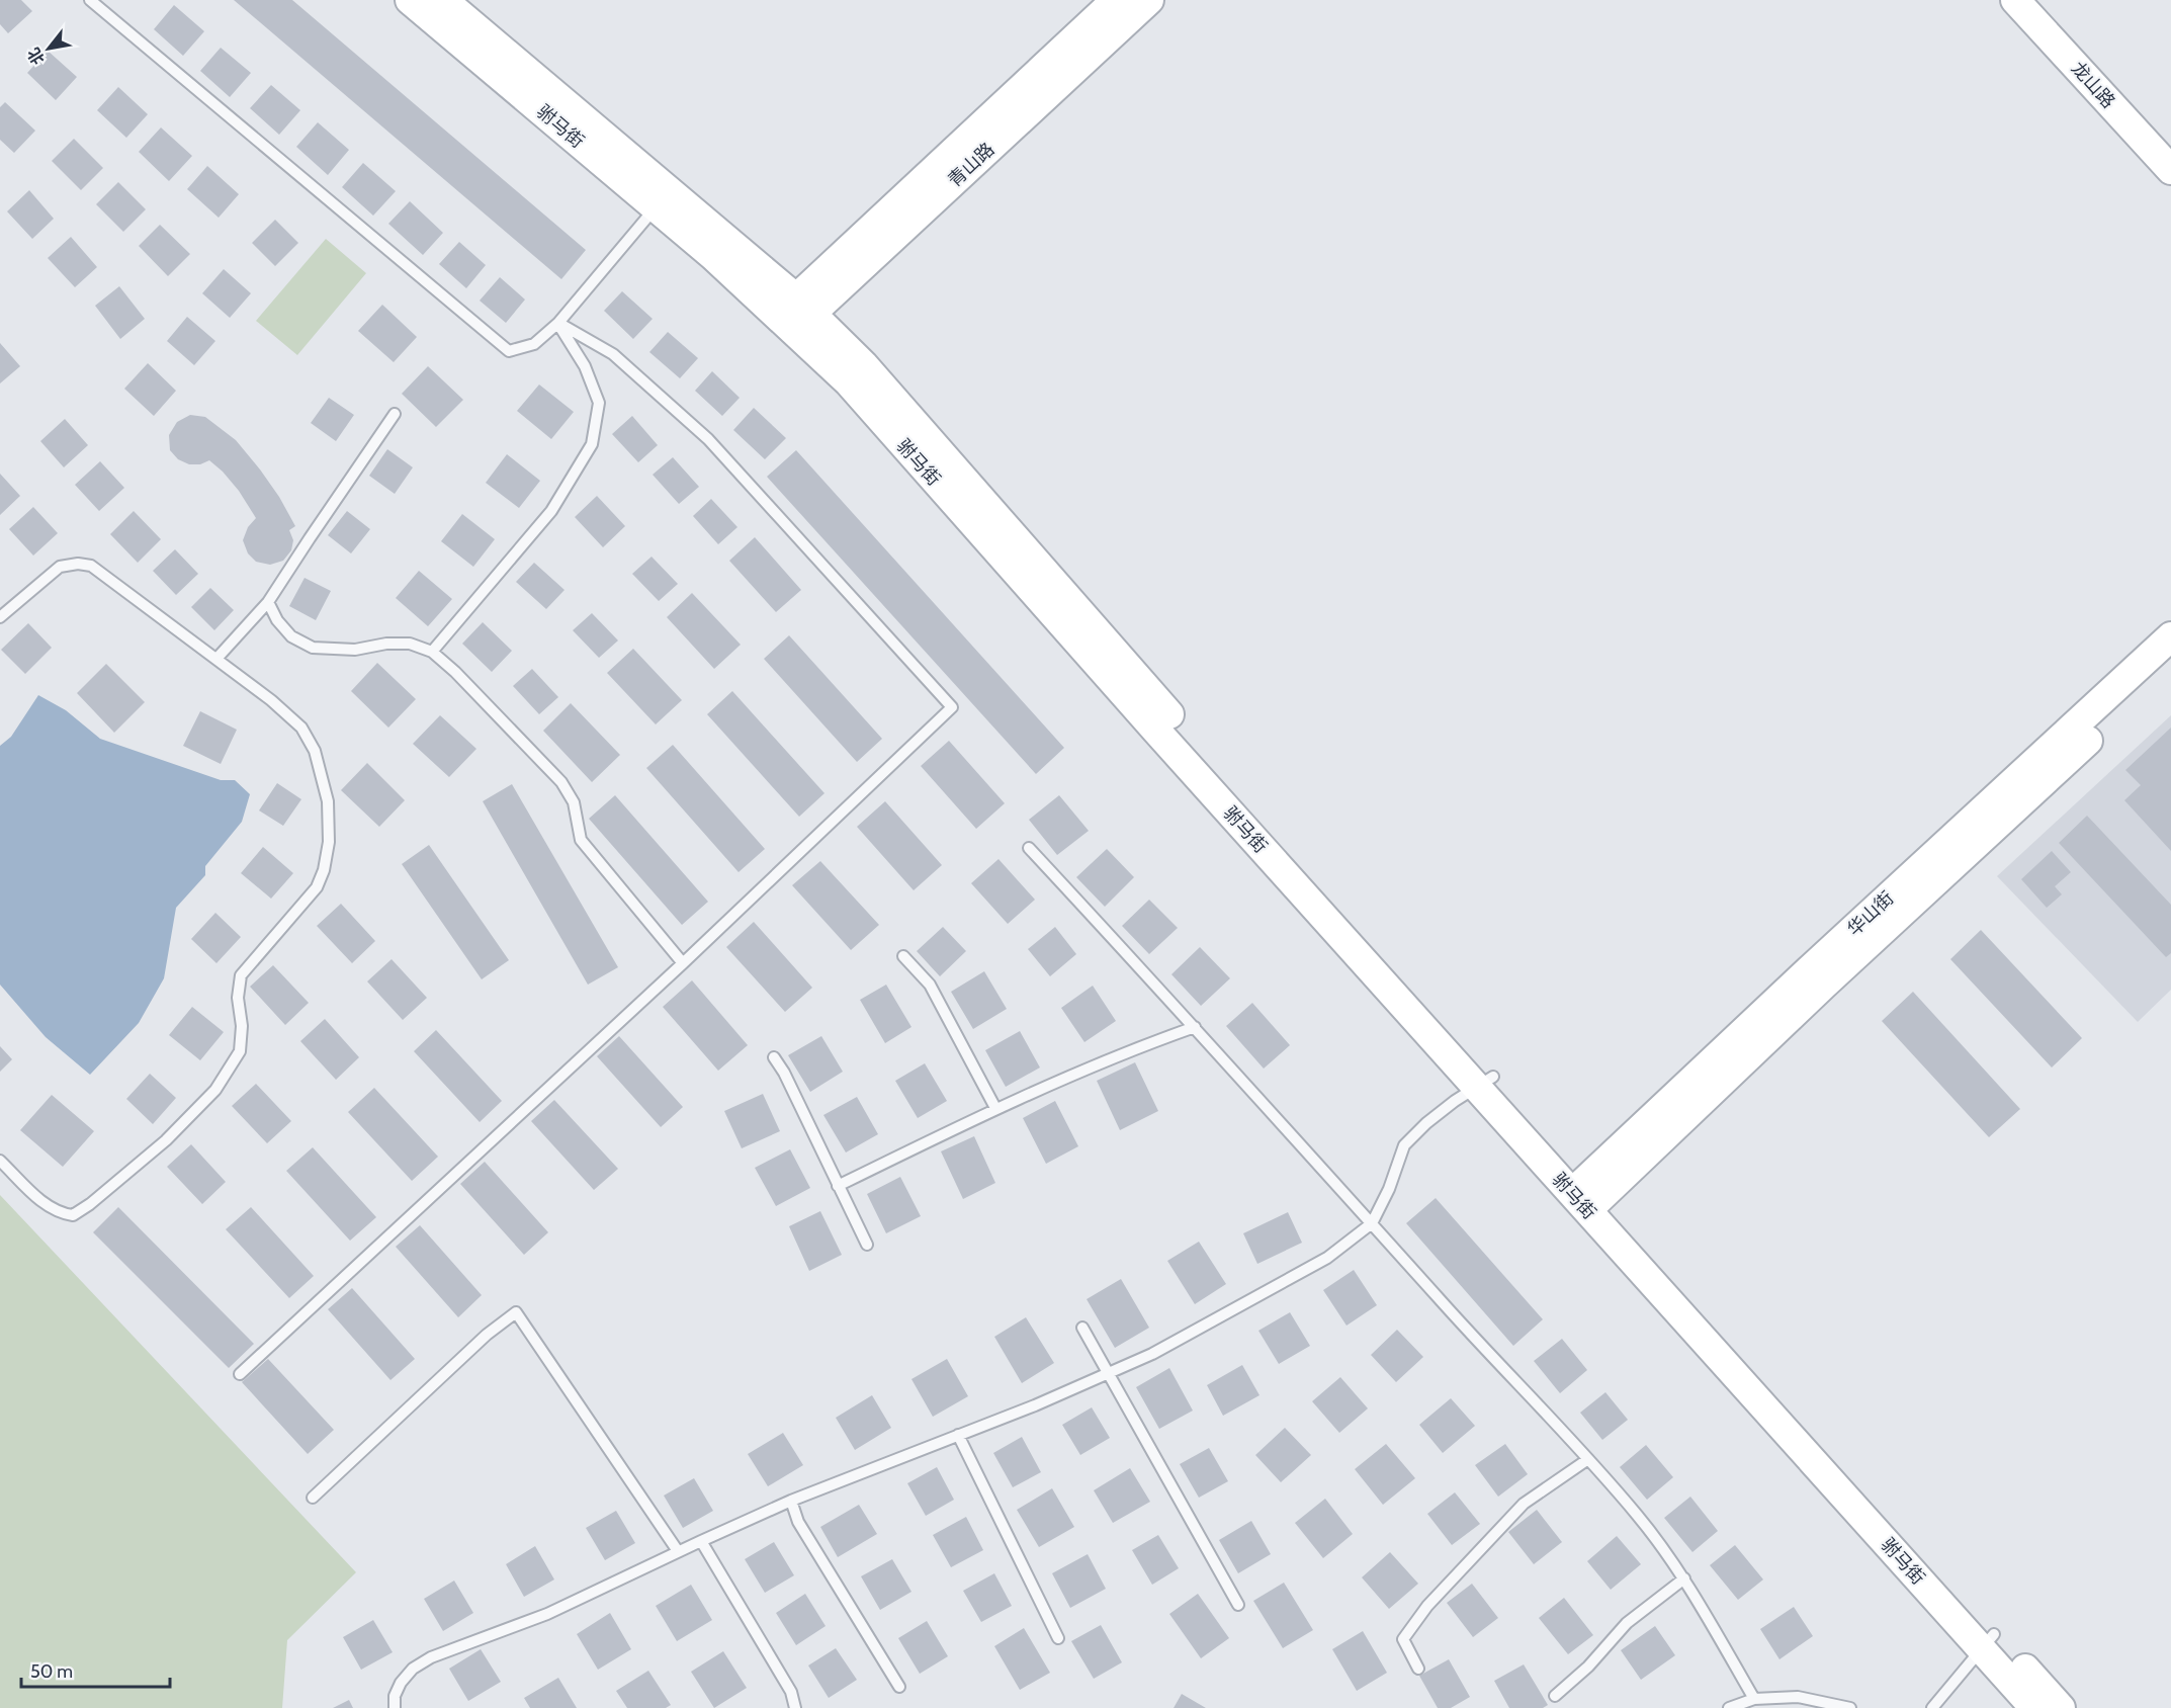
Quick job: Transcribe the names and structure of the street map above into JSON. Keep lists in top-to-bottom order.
{
  "streets": {
    "main road": [
      "龙山路",
      "驸马街",
      "青山路",
      "华山街"
    ]
  },
  "crossings": [
    ["驸马街", "青山路"],
    ["驸马街", "华山街"]
  ],
  "scale_bar": "50 m",
  "north": "bottom left"
}
